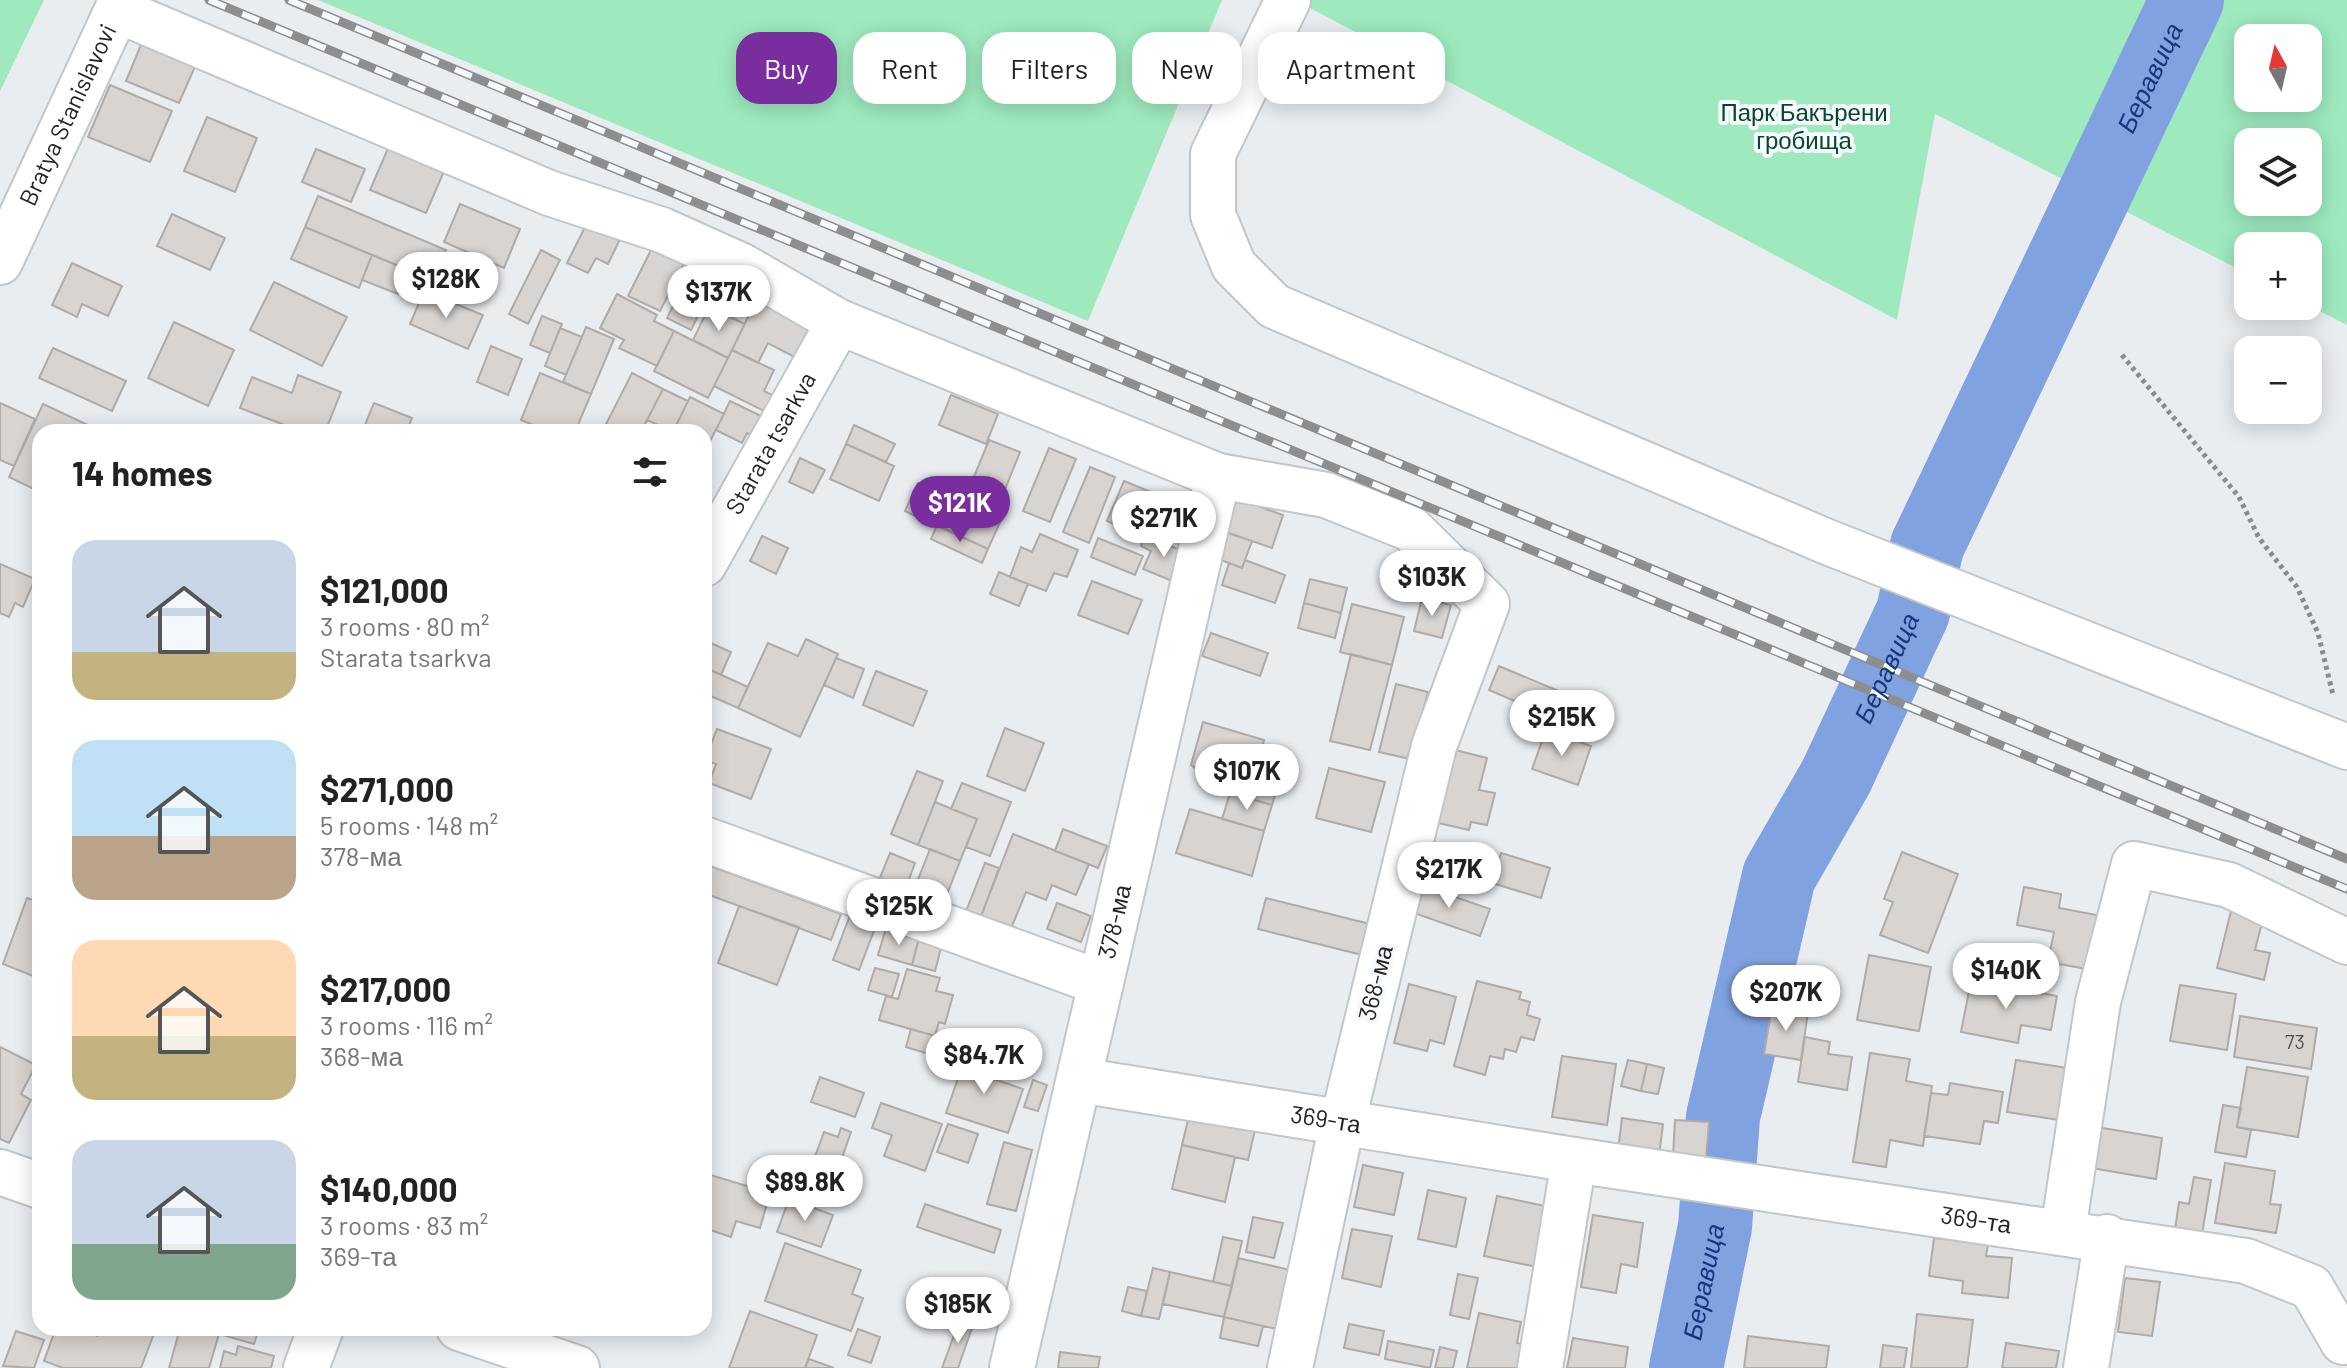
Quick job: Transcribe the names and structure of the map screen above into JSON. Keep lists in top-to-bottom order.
{
  "streets": {
    "street": [
      "Bratya Stanislavovi",
      "Starata tsarkva",
      "378-ма",
      "368-ма",
      "369-та"
    ]
  },
  "crossings": [
    ["Bratya Stanislavovi", "Starata tsarkva"],
    ["378-ма", "368-ма"],
    ["378-ма", "369-та"],
    ["368-ма", "369-та"]
  ],
  "water": ["Беравица"],
  "parks": ["Парк Бакърени гробища"],
  "house_numbers": ["73"],
  "north": "top",
  "page": {
    "map_buttons": ["+", "−"],
    "chip": [
      "Buy",
      "Rent",
      "Filters",
      "New",
      "Apartment"
    ],
    "price": [
      "$128K",
      "$137K",
      "$121K",
      "$271K",
      "$103K",
      "$215K",
      "$107K",
      "$217K",
      "$125K",
      "$140K",
      "$207K",
      "$84.7K",
      "$89.8K",
      "$185K"
    ],
    "heading": "14 homes",
    "list": [
      {
        "name": "$121,000",
        "note": "3 rooms · 80 m² · Starata tsarkva"
      },
      {
        "name": "$271,000",
        "note": "5 rooms · 148 m² · 378-ма"
      },
      {
        "name": "$217,000",
        "note": "3 rooms · 116 m² · 368-ма"
      },
      {
        "name": "$140,000",
        "note": "3 rooms · 83 m² · 369-та"
      }
    ]
  }
}
